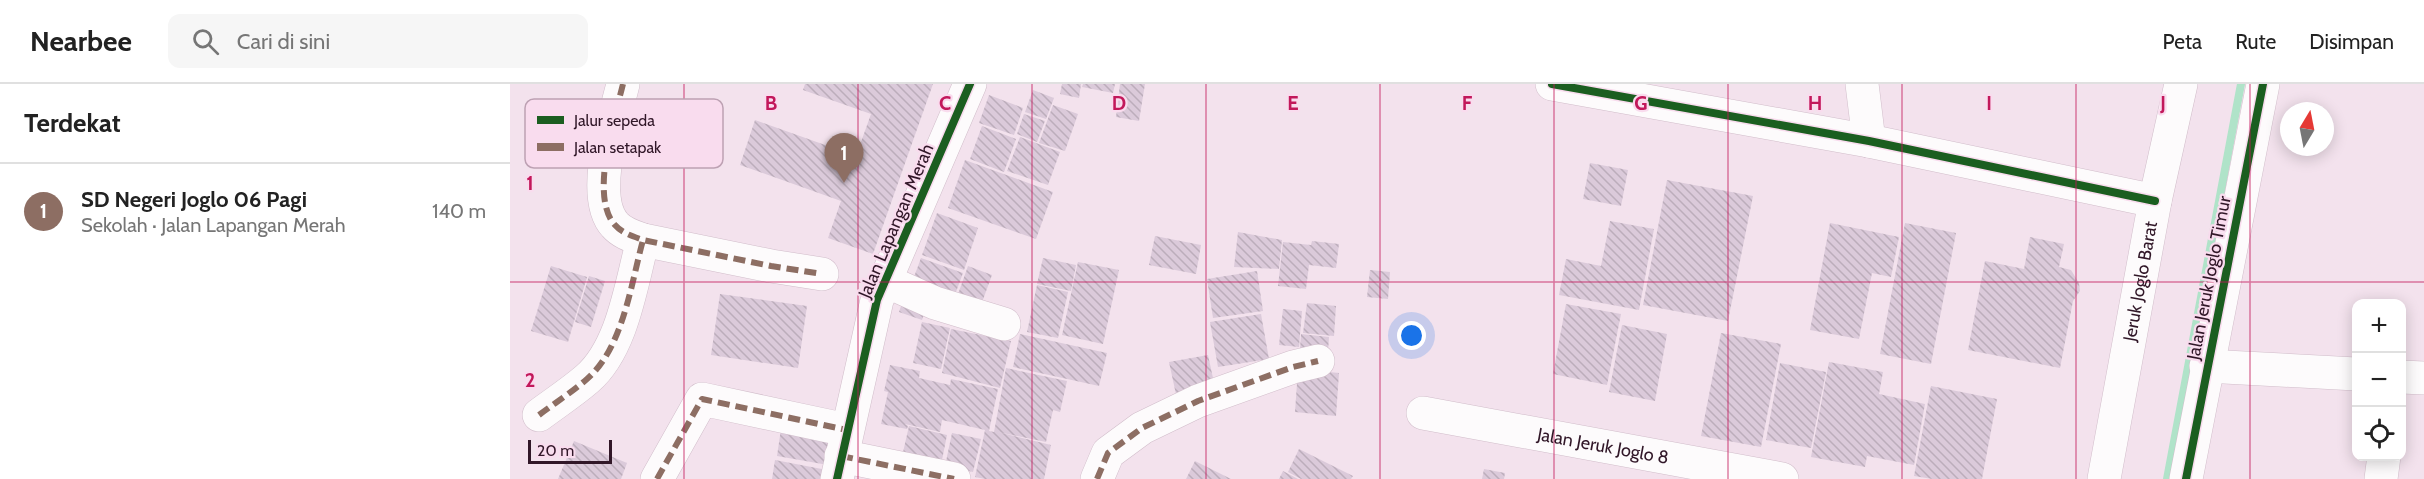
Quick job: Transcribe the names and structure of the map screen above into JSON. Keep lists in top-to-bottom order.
{
  "streets": {
    "street": [
      "Jalan Lapangan Merah",
      "Jalan Jeruk Joglo Timur",
      "Jeruk Joglo Barat",
      "Jalan Jeruk Joglo 8"
    ]
  },
  "legend": ["Jalur sepeda", "Jalan setapak"],
  "scale_bar": "20 m",
  "north": "top",
  "page": {
    "header": "Nearbee",
    "search": "Cari di sini",
    "nav": ["Peta", "Rute", "Disimpan"],
    "heading": "Terdekat",
    "pins": "1",
    "list": [
      {
        "mark": "1",
        "name": "SD Negeri Joglo 06 Pagi",
        "note": "Sekolah · Jalan Lapangan Merah",
        "value": "140 m"
      }
    ],
    "map_buttons": ["+", "−"],
    "scale": "20 m"
  },
  "grid": {
    "columns": [
      "B",
      "C",
      "D",
      "E",
      "F",
      "G",
      "H",
      "I",
      "J"
    ],
    "rows": ["1", "2"]
  }
}
